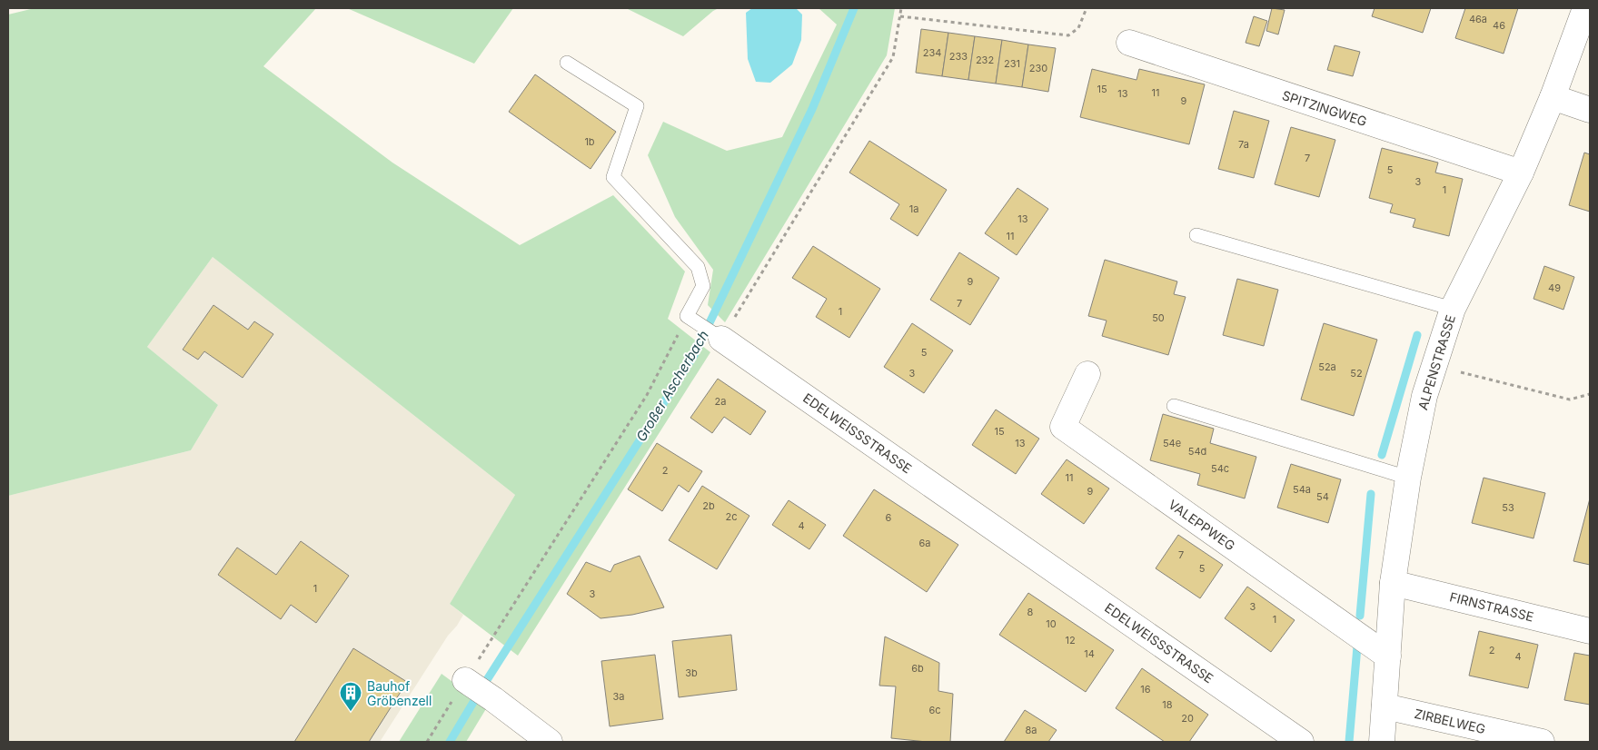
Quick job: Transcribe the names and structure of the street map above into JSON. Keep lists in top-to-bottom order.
{
  "streets": {
    "street": [
      "SPITZINGWEG",
      "ALPENSTRASSE",
      "EDELWEISSSTRASSE",
      "VALEPPWEG",
      "FIRNSTRASSE",
      "ZIRBELWEG"
    ]
  },
  "crossings": [
    ["SPITZINGWEG", "ALPENSTRASSE"],
    ["ALPENSTRASSE", "VALEPPWEG"],
    ["ALPENSTRASSE", "FIRNSTRASSE"],
    ["ALPENSTRASSE", "ZIRBELWEG"]
  ],
  "water": ["Großer Ascherbach"],
  "places": {
    "building": ["Bauhof Gröbenzell"]
  },
  "house_numbers": [
    "46a",
    "46",
    "234",
    "233",
    "232",
    "231",
    "230",
    "15",
    "11",
    "13",
    "9",
    "1b",
    "7a",
    "7",
    "5",
    "3",
    "1",
    "1a",
    "13",
    "11",
    "9",
    "49",
    "7",
    "1",
    "50",
    "5",
    "52a",
    "3",
    "52",
    "2a",
    "15",
    "13",
    "54e",
    "54d",
    "54c",
    "2",
    "11",
    "54a",
    "9",
    "54",
    "2b",
    "53",
    "2c",
    "6",
    "4",
    "6a",
    "7",
    "5",
    "1",
    "3",
    "3",
    "8",
    "1",
    "10",
    "12",
    "2",
    "14",
    "4",
    "6b",
    "3b",
    "16",
    "3a",
    "18",
    "6c",
    "20",
    "8a"
  ]
}
